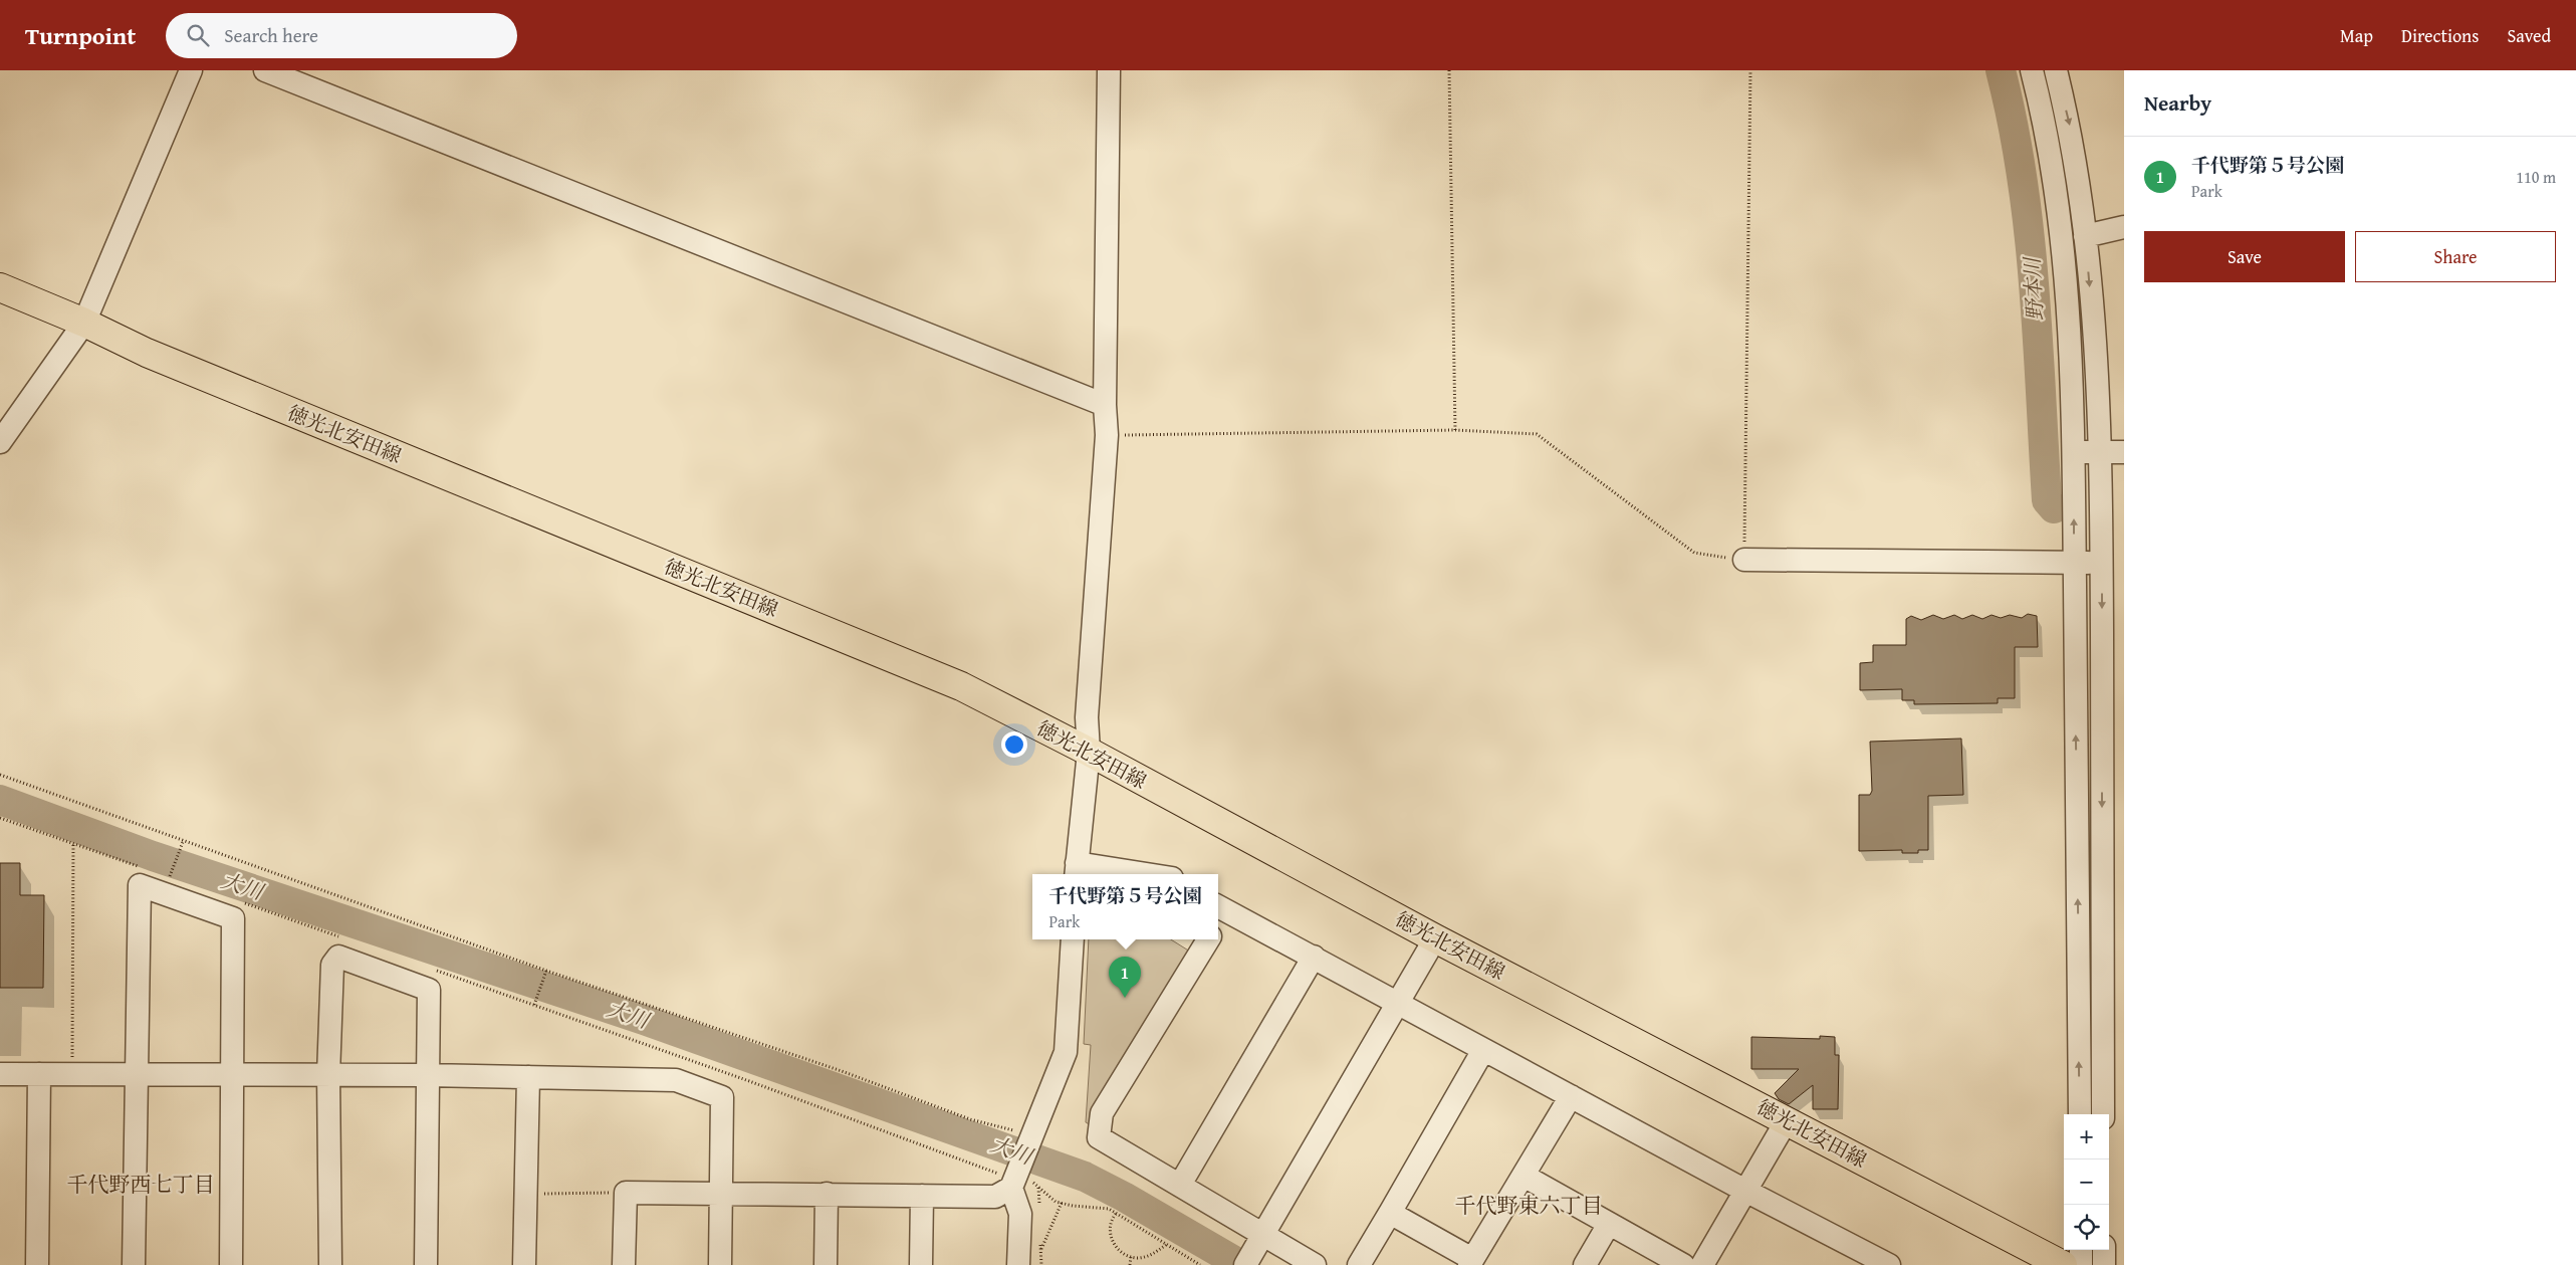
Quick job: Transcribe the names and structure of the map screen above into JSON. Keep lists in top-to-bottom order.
{
  "streets": {
    "main road": ["徳光北安田線"]
  },
  "districts": ["千代野西七丁目", "千代野東六丁目"],
  "water": ["野本川", "大川"],
  "page": {
    "header": "Turnpoint",
    "search": "Search here",
    "nav": ["Map", "Directions", "Saved"],
    "heading": "Nearby",
    "list": [
      {
        "mark": "1",
        "name": "千代野第５号公園",
        "note": "Park",
        "value": "110 m"
      }
    ],
    "buttons": ["Save", "Share"],
    "popup": ["千代野第５号公園", "Park"],
    "pins": "1",
    "map_buttons": ["+", "−"]
  }
}
